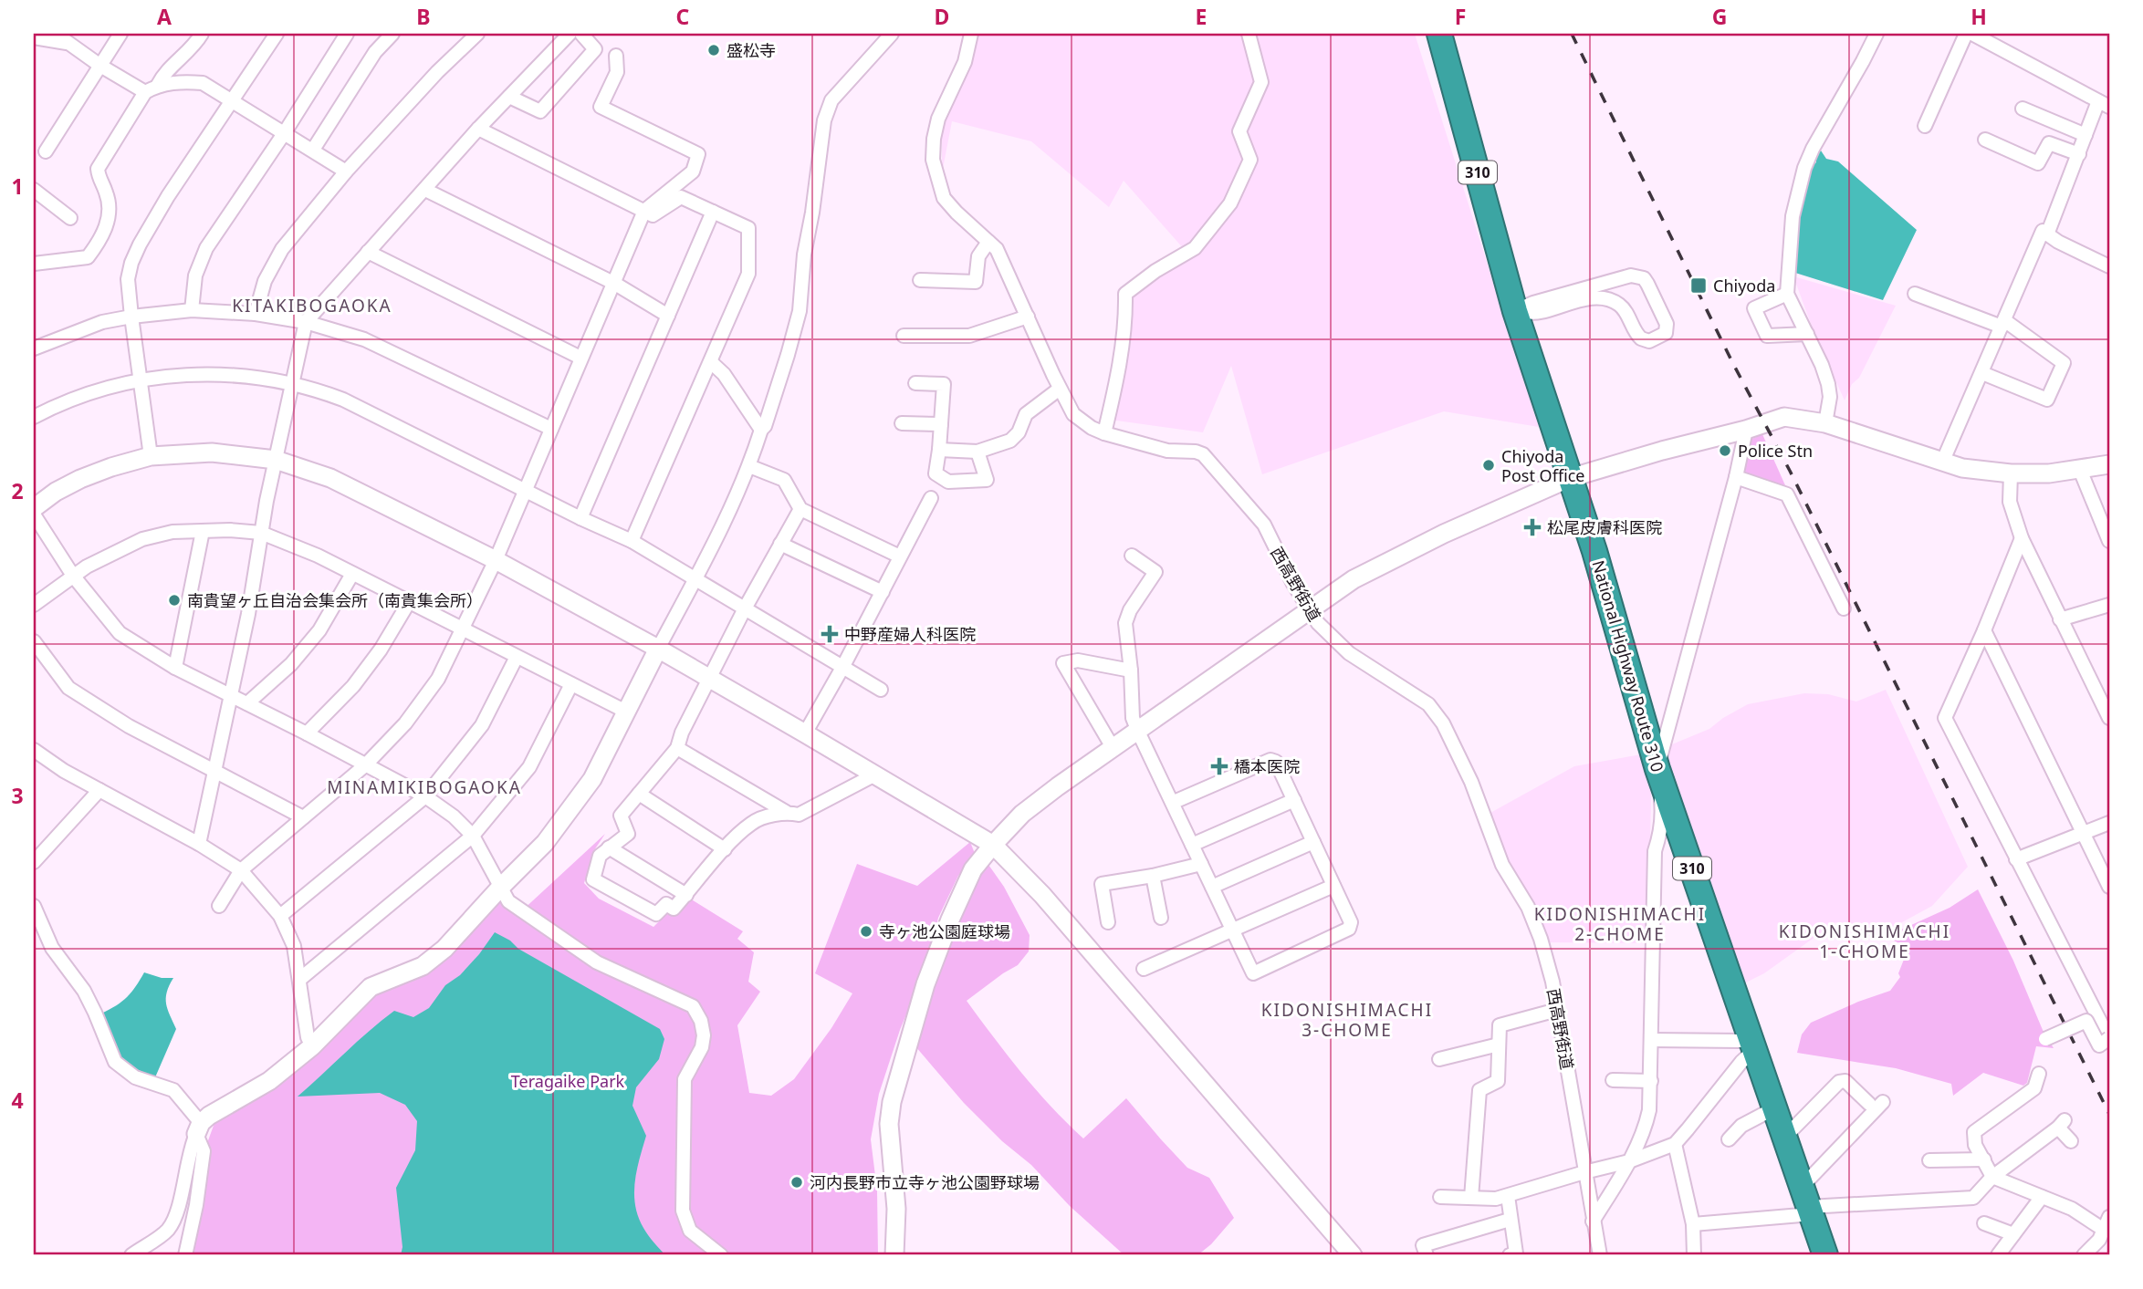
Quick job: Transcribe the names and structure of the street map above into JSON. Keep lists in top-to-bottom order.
{
  "streets": {
    "highway": ["310", "National Highway Route 310"],
    "street": ["西高野街道"]
  },
  "districts": [
    "KITAKIBOGAOKA",
    "MINAMIKIBOGAOKA",
    "KIDONISHIMACHI 2-CHOME",
    "KIDONISHIMACHI 1-CHOME",
    "KIDONISHIMACHI 3-CHOME"
  ],
  "parks": ["Teragaike Park"],
  "places": {
    "other": [
      "盛松寺",
      "Police Stn",
      "Chiyoda Post Office",
      "南貴望ヶ丘自治会集会所（南貴集会所）",
      "寺ヶ池公園庭球場",
      "河内長野市立寺ヶ池公園野球場"
    ],
    "transit": ["Chiyoda"],
    "health": ["松尾皮膚科医院", "中野産婦人科医院", "橋本医院"]
  },
  "grid": {
    "columns": [
      "A",
      "B",
      "C",
      "D",
      "E",
      "F",
      "G",
      "H"
    ],
    "rows": [
      "1",
      "2",
      "3",
      "4"
    ]
  }
}
